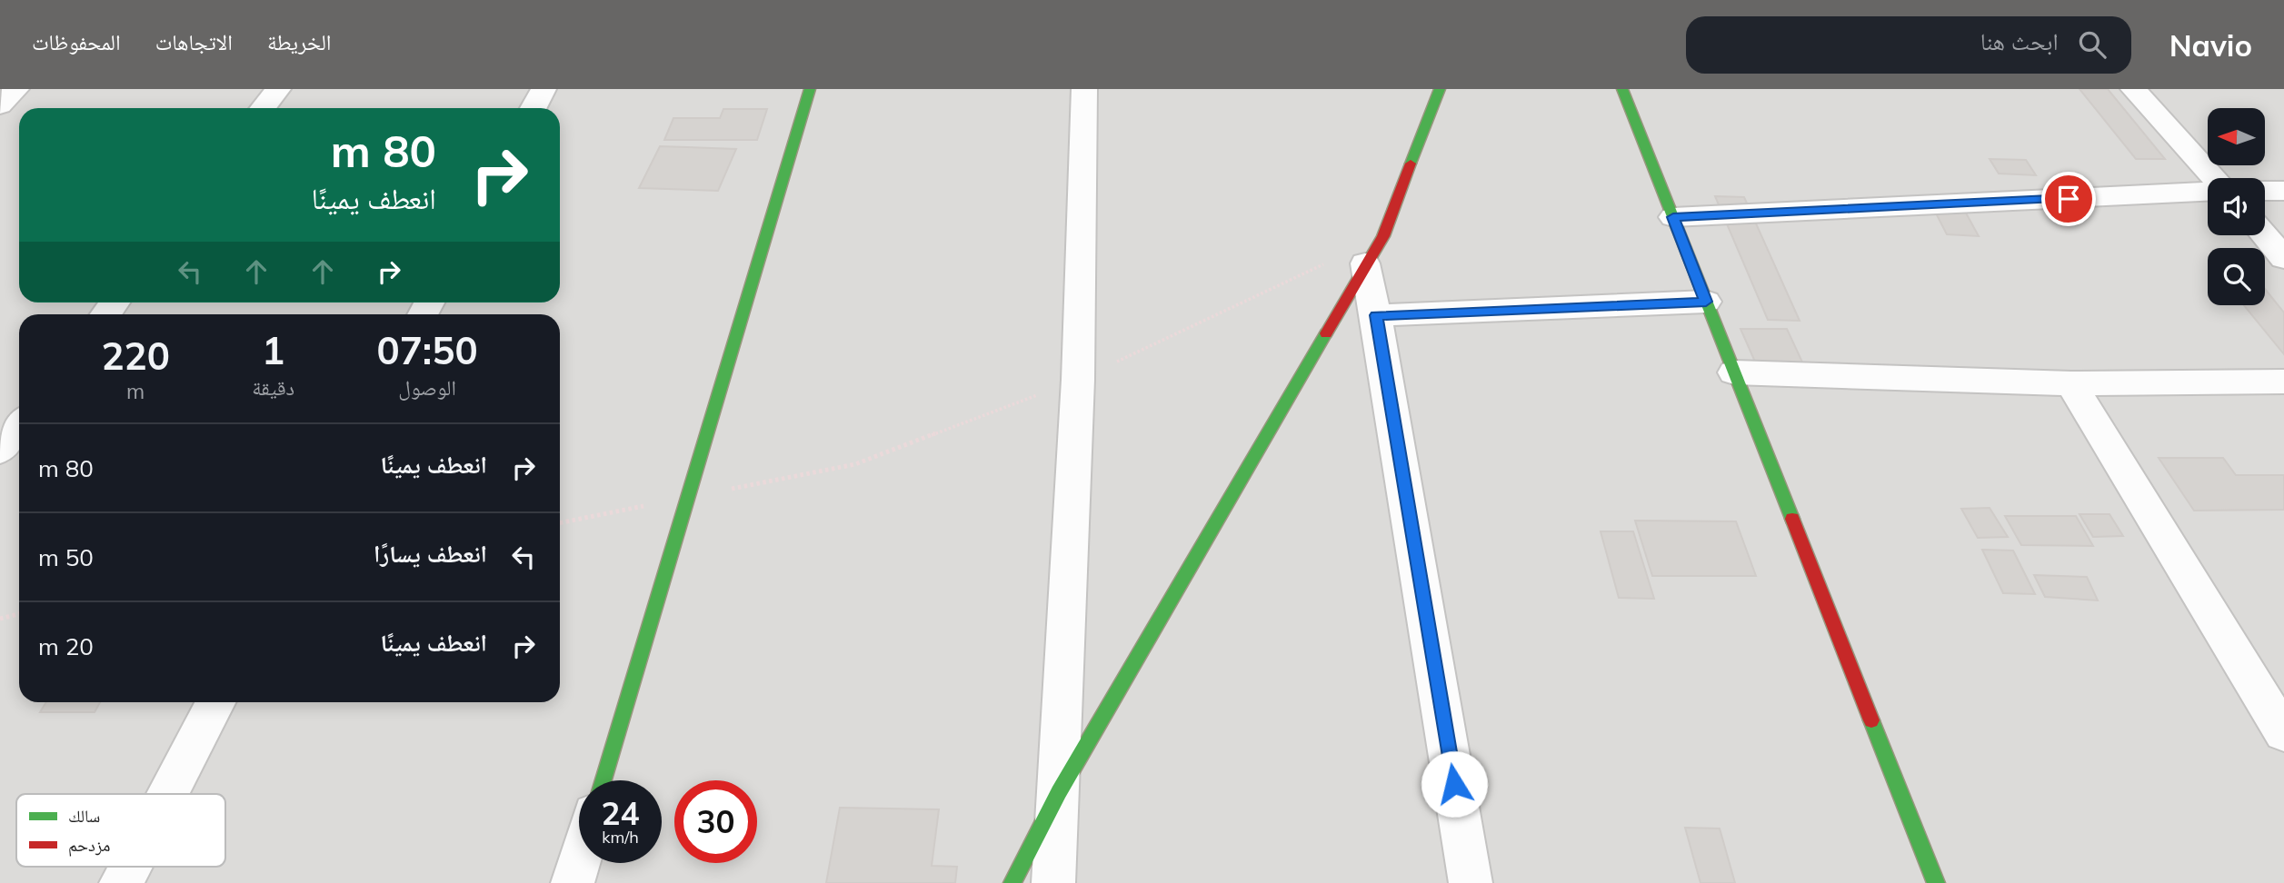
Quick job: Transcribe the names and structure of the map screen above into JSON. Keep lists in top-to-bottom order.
{
  "legend": ["سالك", "مزدحم"],
  "north": "left",
  "page": {
    "header": "Navio",
    "search": "ابحث هنا",
    "nav": ["الخريطة", "الاتجاهات", "المحفوظات"],
    "turn": ["80 m", "انعطف يمينًا"],
    "eta": [
      "07:50",
      "الوصول",
      "1",
      "دقيقة",
      "220",
      "m"
    ],
    "list": [
      {
        "name": "انعطف يمينًا",
        "value": "80 m"
      },
      {
        "name": "انعطف يسارًا",
        "value": "50 m"
      },
      {
        "name": "انعطف يمينًا",
        "value": "20 m"
      }
    ],
    "speed": "24 km/h",
    "limit": "30"
  }
}
